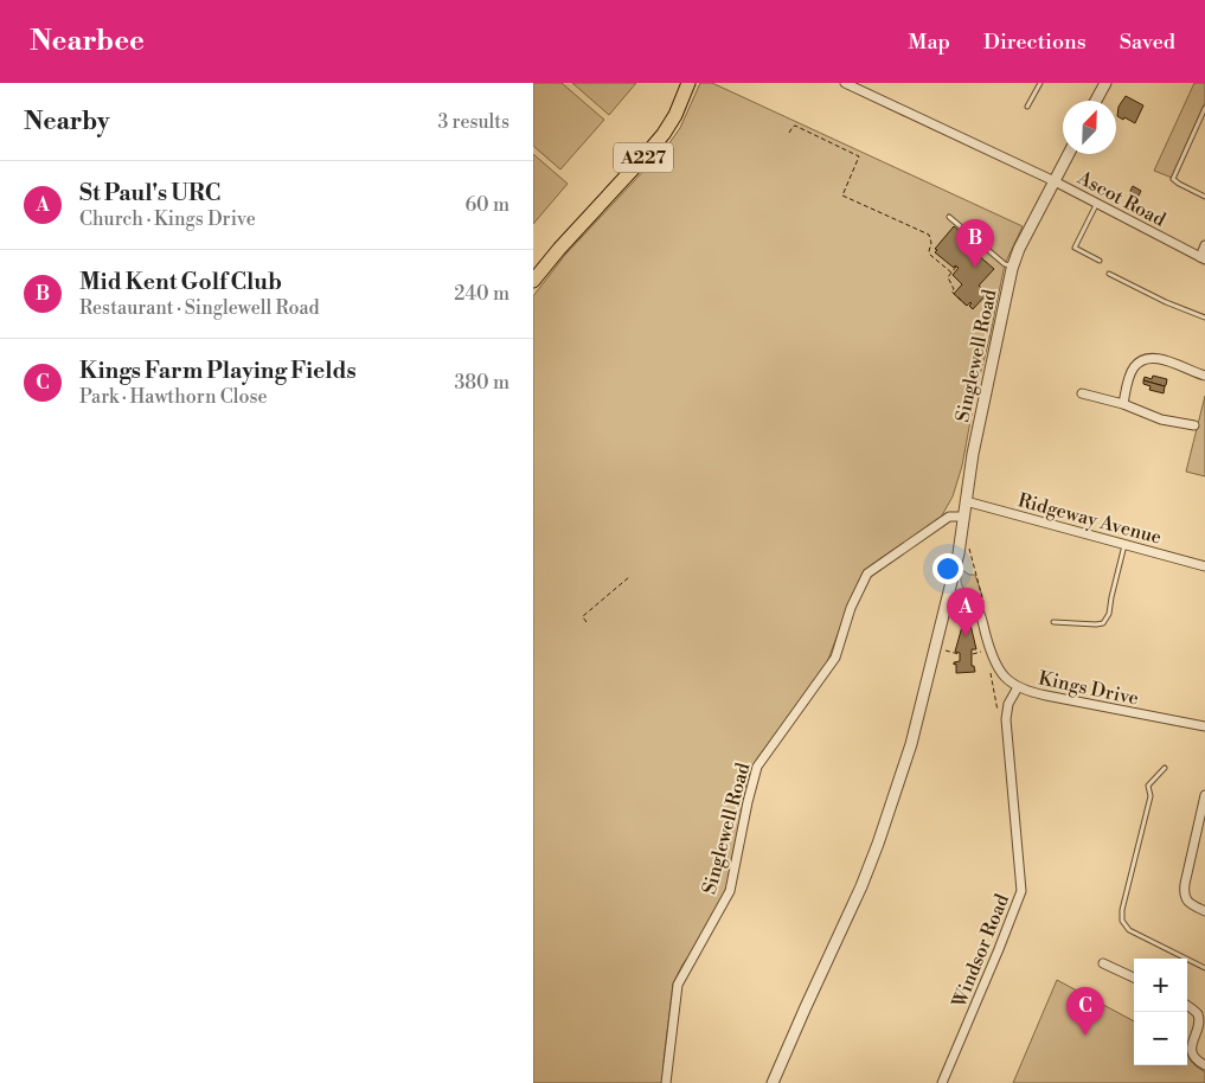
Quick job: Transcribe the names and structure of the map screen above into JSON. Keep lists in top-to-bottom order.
{
  "streets": {
    "main road": ["A227"],
    "street": [
      "Ascot Road",
      "Singlewell Road",
      "Ridgeway Avenue",
      "Kings Drive",
      "Windsor Road"
    ]
  },
  "crossings": [
    ["Ascot Road", "Singlewell Road"],
    ["Singlewell Road", "Ridgeway Avenue"],
    ["Singlewell Road", "Kings Drive"],
    ["Kings Drive", "Windsor Road"]
  ],
  "north": "top right",
  "page": {
    "header": "Nearbee",
    "nav": ["Map", "Directions", "Saved"],
    "heading": ["Nearby", "3 results"],
    "list": [
      {
        "mark": "A",
        "name": "St Paul's URC",
        "note": "Church · Kings Drive",
        "value": "60 m"
      },
      {
        "mark": "B",
        "name": "Mid Kent Golf Club",
        "note": "Restaurant · Singlewell Road",
        "value": "240 m"
      },
      {
        "mark": "C",
        "name": "Kings Farm Playing Fields",
        "note": "Park · Hawthorn Close",
        "value": "380 m"
      }
    ],
    "pins": ["B", "A", "C"],
    "map_buttons": ["+", "−"]
  }
}
